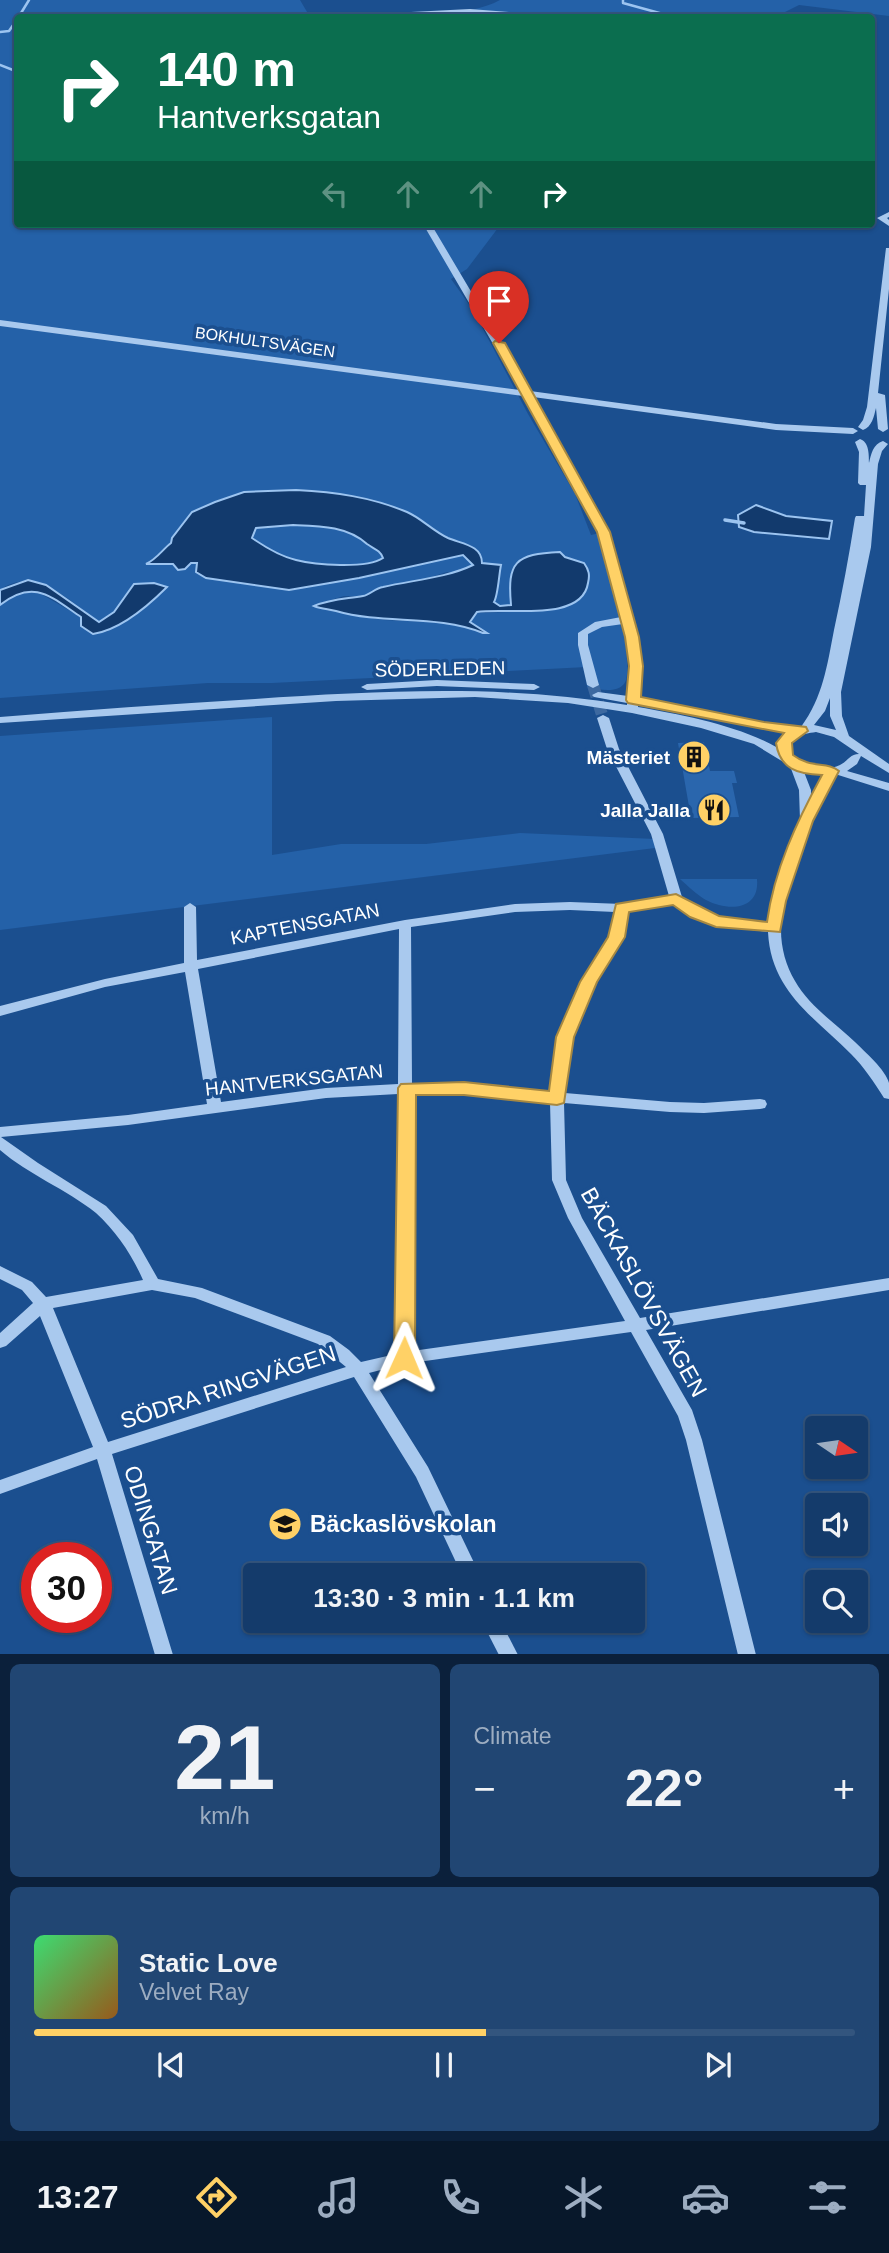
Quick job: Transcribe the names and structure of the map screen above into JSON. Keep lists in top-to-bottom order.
{
  "streets": {
    "street": [
      "BOKHULTSVÄGEN",
      "SÖDERLEDEN",
      "KAPTENSGATAN",
      "HANTVERKSGATAN",
      "BÄCKASLÖVSVÄGEN",
      "SÖDRA RINGVÄGEN",
      "ODINGATAN"
    ]
  },
  "crossings": [
    ["KAPTENSGATAN", "BÄCKASLÖVSVÄGEN"],
    ["HANTVERKSGATAN", "BÄCKASLÖVSVÄGEN"],
    ["BÄCKASLÖVSVÄGEN", "SÖDRA RINGVÄGEN"],
    ["SÖDRA RINGVÄGEN", "ODINGATAN"]
  ],
  "places": {
    "building": ["Mästeriet"],
    "restaurant": ["Jalla Jalla"],
    "school or university": ["Bäckaslövskolan"]
  },
  "north": "right",
  "page": {
    "turn": ["140 m", "Hantverksgatan"],
    "limit": "30",
    "trip": "13:30 · 3 min · 1.1 km",
    "tile": [
      ["21", "km/h"],
      "Climate"
    ],
    "heat": ["−", "22°", "+"],
    "song": ["Static Love", "Velvet Ray"],
    "tabs": "13:27"
  }
}
